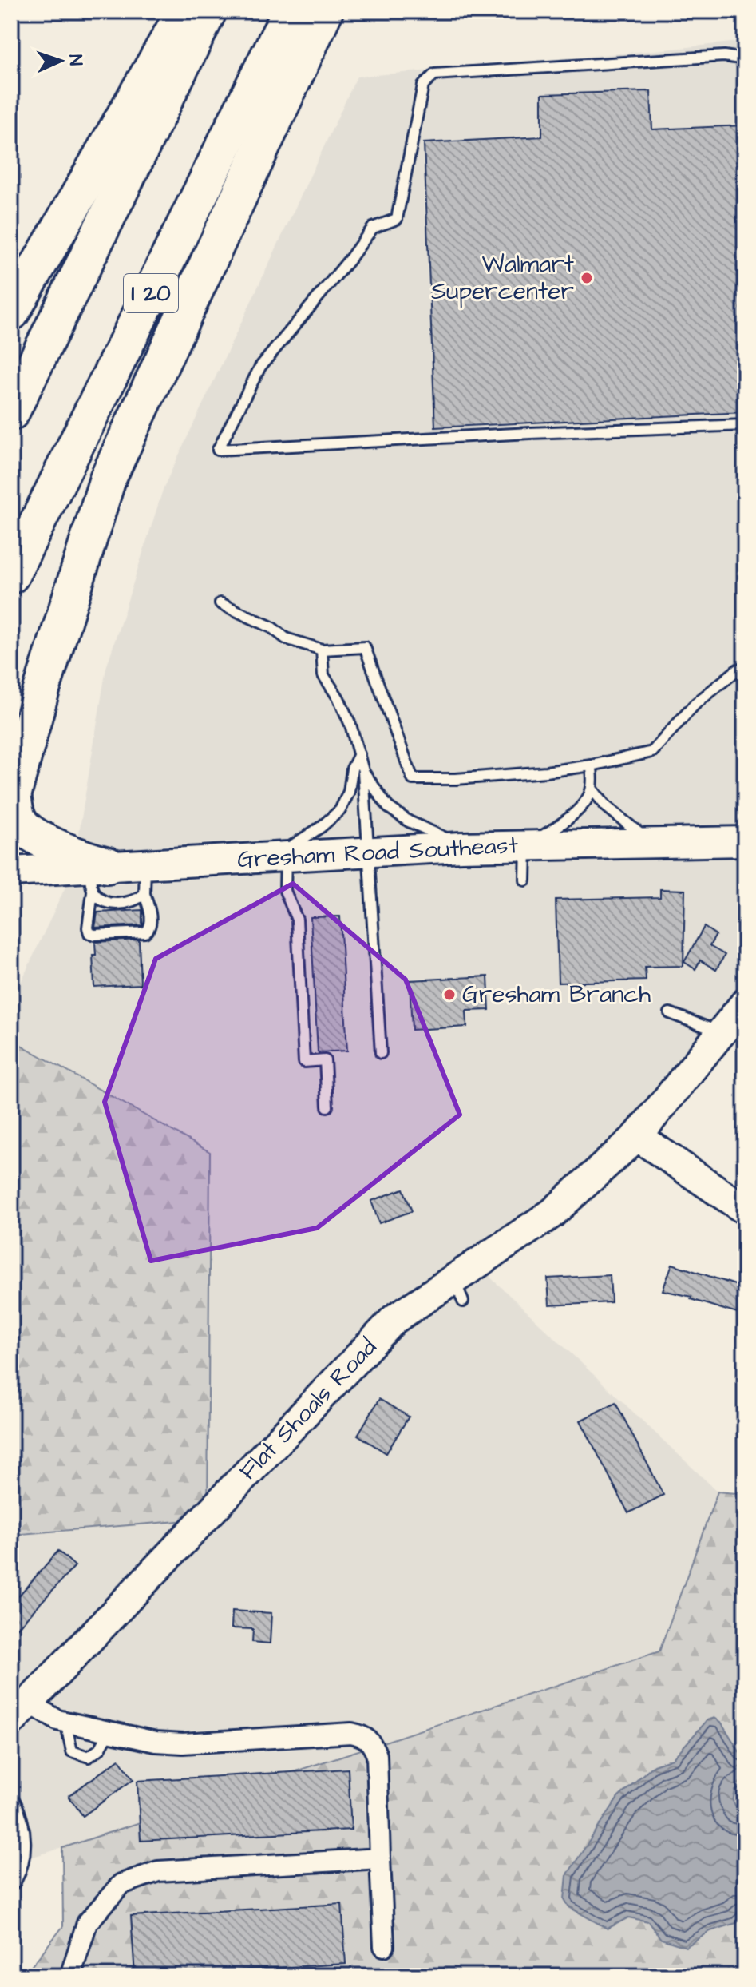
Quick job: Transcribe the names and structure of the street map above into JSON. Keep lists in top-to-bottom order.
{
  "streets": {
    "highway": ["I 20"],
    "street": ["Gresham Road Southeast", "Flat Shoals Road"]
  },
  "places": ["Walmart Supercenter", "Gresham Branch"],
  "north": "right"
}
